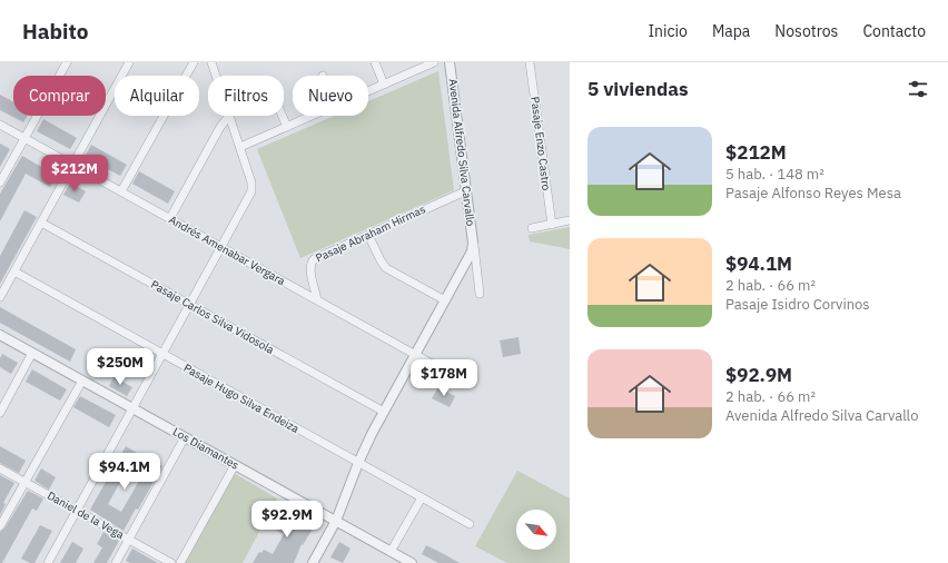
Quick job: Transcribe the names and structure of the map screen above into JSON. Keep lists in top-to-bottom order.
{
  "streets": {
    "street": [
      "Pasaje Enzo Castro",
      "Avenida Alfredo Silva Carvallo",
      "Pasaje Abraham Hirmas",
      "Andrés Amenabar Vergara",
      "Pasaje Carlos Silva Vidosola",
      "Pasaje Hugo Silva Endeiza",
      "Los Diamantes",
      "Daniel de la Vega"
    ]
  },
  "crossings": [
    ["Avenida Alfredo Silva Carvallo", "Pasaje Abraham Hirmas"],
    ["Avenida Alfredo Silva Carvallo", "Andrés Amenabar Vergara"],
    ["Avenida Alfredo Silva Carvallo", "Pasaje Carlos Silva Vidosola"],
    ["Avenida Alfredo Silva Carvallo", "Pasaje Hugo Silva Endeiza"],
    ["Avenida Alfredo Silva Carvallo", "Los Diamantes"],
    ["Pasaje Abraham Hirmas", "Andrés Amenabar Vergara"]
  ],
  "north": "bottom right",
  "page": {
    "header": "Habito",
    "nav": [
      "Inicio",
      "Mapa",
      "Nosotros",
      "Contacto"
    ],
    "heading": "5 viviendas",
    "chip": [
      "Comprar",
      "Alquilar",
      "Filtros",
      "Nuevo"
    ],
    "list": [
      {
        "name": "$212M",
        "note": "5 hab. · 148 m² · Pasaje Alfonso Reyes Mesa"
      },
      {
        "name": "$94.1M",
        "note": "2 hab. · 66 m² · Pasaje Isidro Corvinos"
      },
      {
        "name": "$92.9M",
        "note": "2 hab. · 66 m² · Avenida Alfredo Silva Carvallo"
      }
    ],
    "price": [
      "$212M",
      "$250M",
      "$178M",
      "$94.1M",
      "$92.9M"
    ]
  }
}
